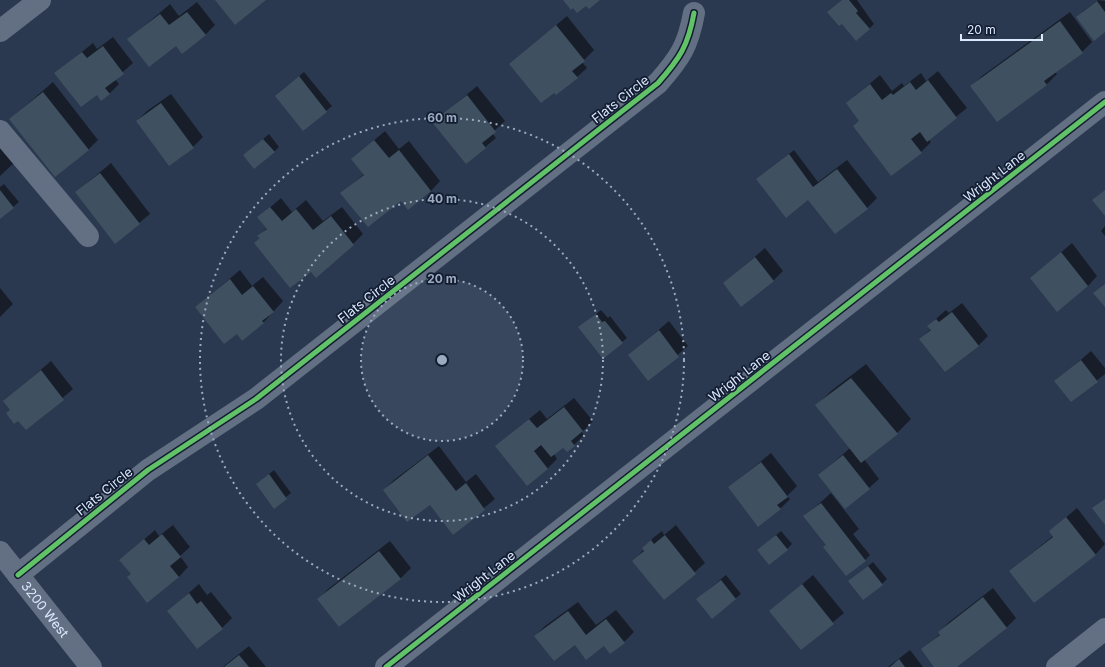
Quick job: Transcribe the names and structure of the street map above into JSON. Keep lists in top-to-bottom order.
{
  "streets": {
    "street": ["Flats Circle", "Wright Lane", "3200 West"]
  },
  "crossings": [
    ["Flats Circle", "3200 West"]
  ],
  "scale_bar": "20 m",
  "rings": ["60 m", "40 m", "20 m"]
}
